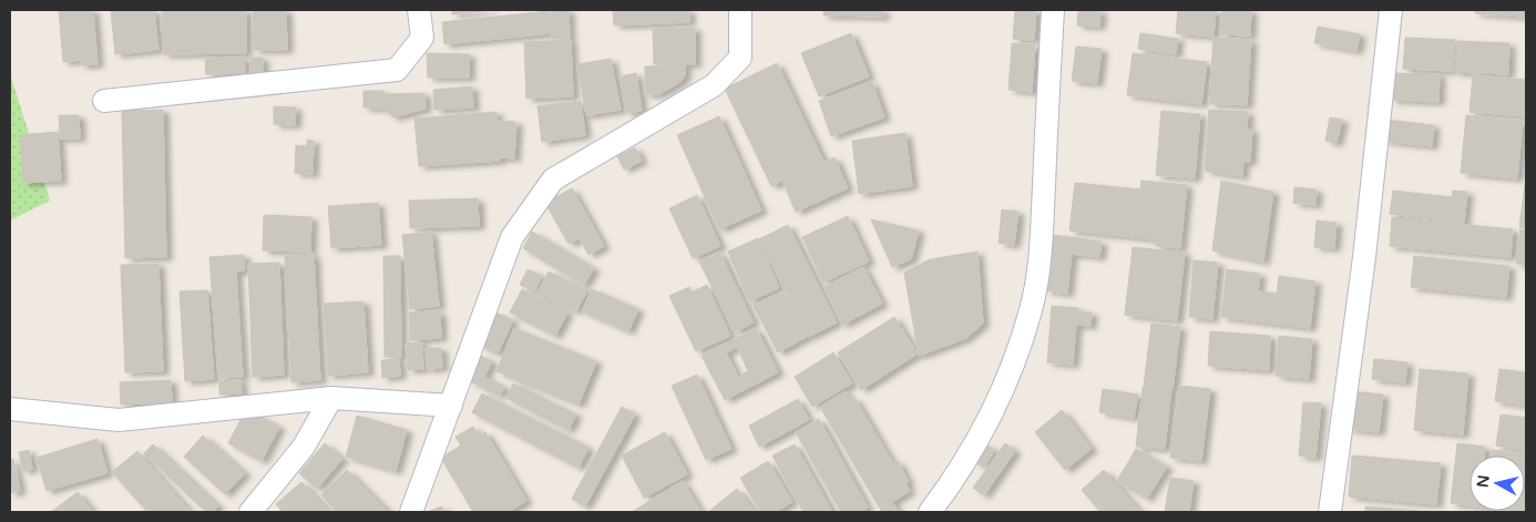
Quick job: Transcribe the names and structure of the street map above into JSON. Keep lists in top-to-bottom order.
{
  "north": "left"
}
